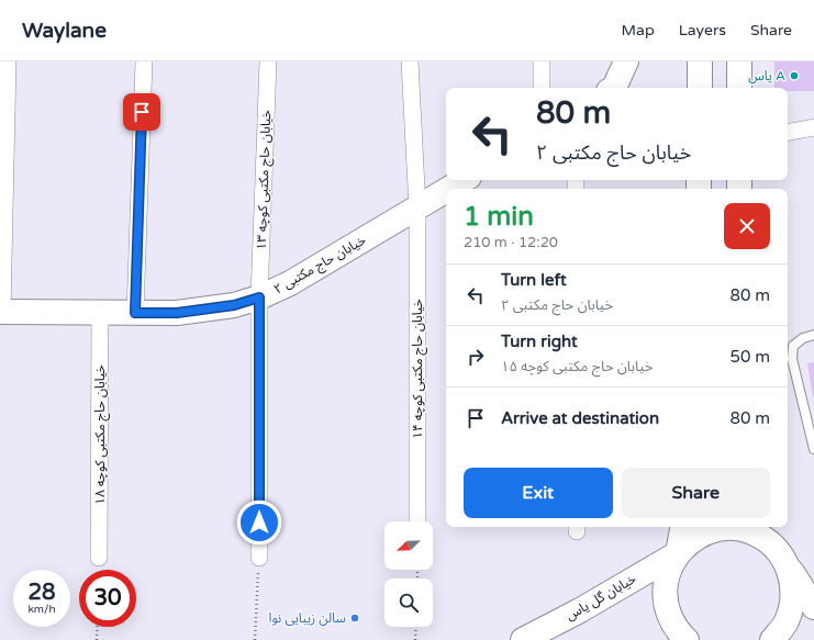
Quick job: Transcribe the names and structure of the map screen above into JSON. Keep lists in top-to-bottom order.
{
  "streets": {
    "street": [
      "خیابان حاج مکتبی کوچه ۱۳",
      "خیابان حاج مکتبی ۲",
      "خیابان حاج مکتبی کوچه ۱۴",
      "خیابان حاج مکتبی کوچه ۱۸",
      "خیابان گل یاس"
    ]
  },
  "crossings": [
    ["خیابان حاج مکتبی کوچه ۱۳", "خیابان حاج مکتبی ۲"],
    ["خیابان حاج مکتبی ۲", "خیابان حاج مکتبی کوچه ۱۴"],
    ["خیابان حاج مکتبی ۲", "خیابان حاج مکتبی کوچه ۱۸"]
  ],
  "places": ["یاس A", "سالن زیبایی نوا"],
  "north": "bottom left",
  "page": {
    "header": "Waylane",
    "nav": ["Map", "Layers", "Share"],
    "turn": ["80 m", "خیابان حاج مکتبی ۲"],
    "heading": ["1 min", "210 m · 12:20"],
    "list": [
      {
        "name": "Turn left",
        "note": "خیابان حاج مکتبی ۲",
        "value": "80 m"
      },
      {
        "name": "Turn right",
        "note": "خیابان حاج مکتبی کوچه ۱۵",
        "value": "50 m"
      },
      {
        "name": "Arrive at destination",
        "value": "80 m"
      }
    ],
    "buttons": ["Exit", "Share"],
    "speed": "28 km/h",
    "limit": "30"
  }
}
